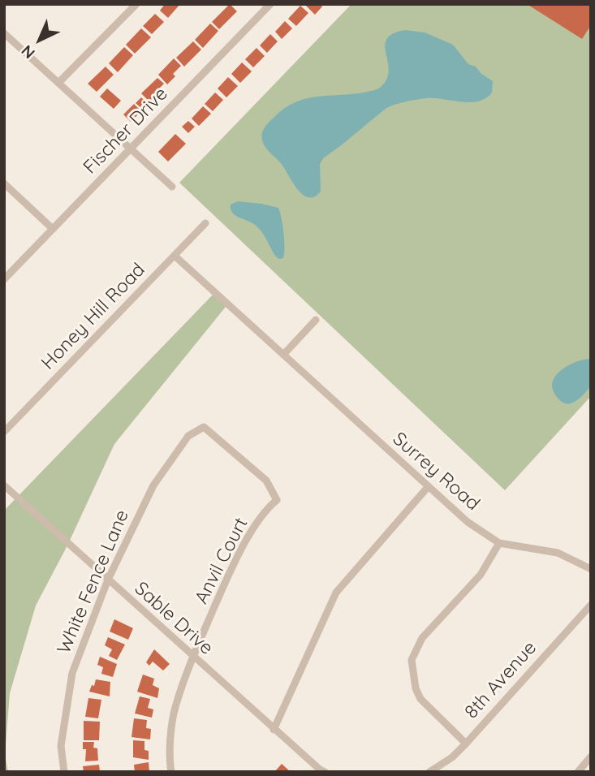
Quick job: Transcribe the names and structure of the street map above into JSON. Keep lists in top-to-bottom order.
{
  "streets": {
    "street": [
      "Fischer Drive",
      "Honey Hill Road",
      "Surrey Road",
      "Anvil Court",
      "White Fence Lane",
      "Sable Drive",
      "8th Avenue"
    ]
  },
  "crossings": [
    ["Honey Hill Road", "Surrey Road"],
    ["Anvil Court", "White Fence Lane"],
    ["Anvil Court", "Sable Drive"],
    ["White Fence Lane", "Sable Drive"]
  ],
  "north": "bottom left"
}
